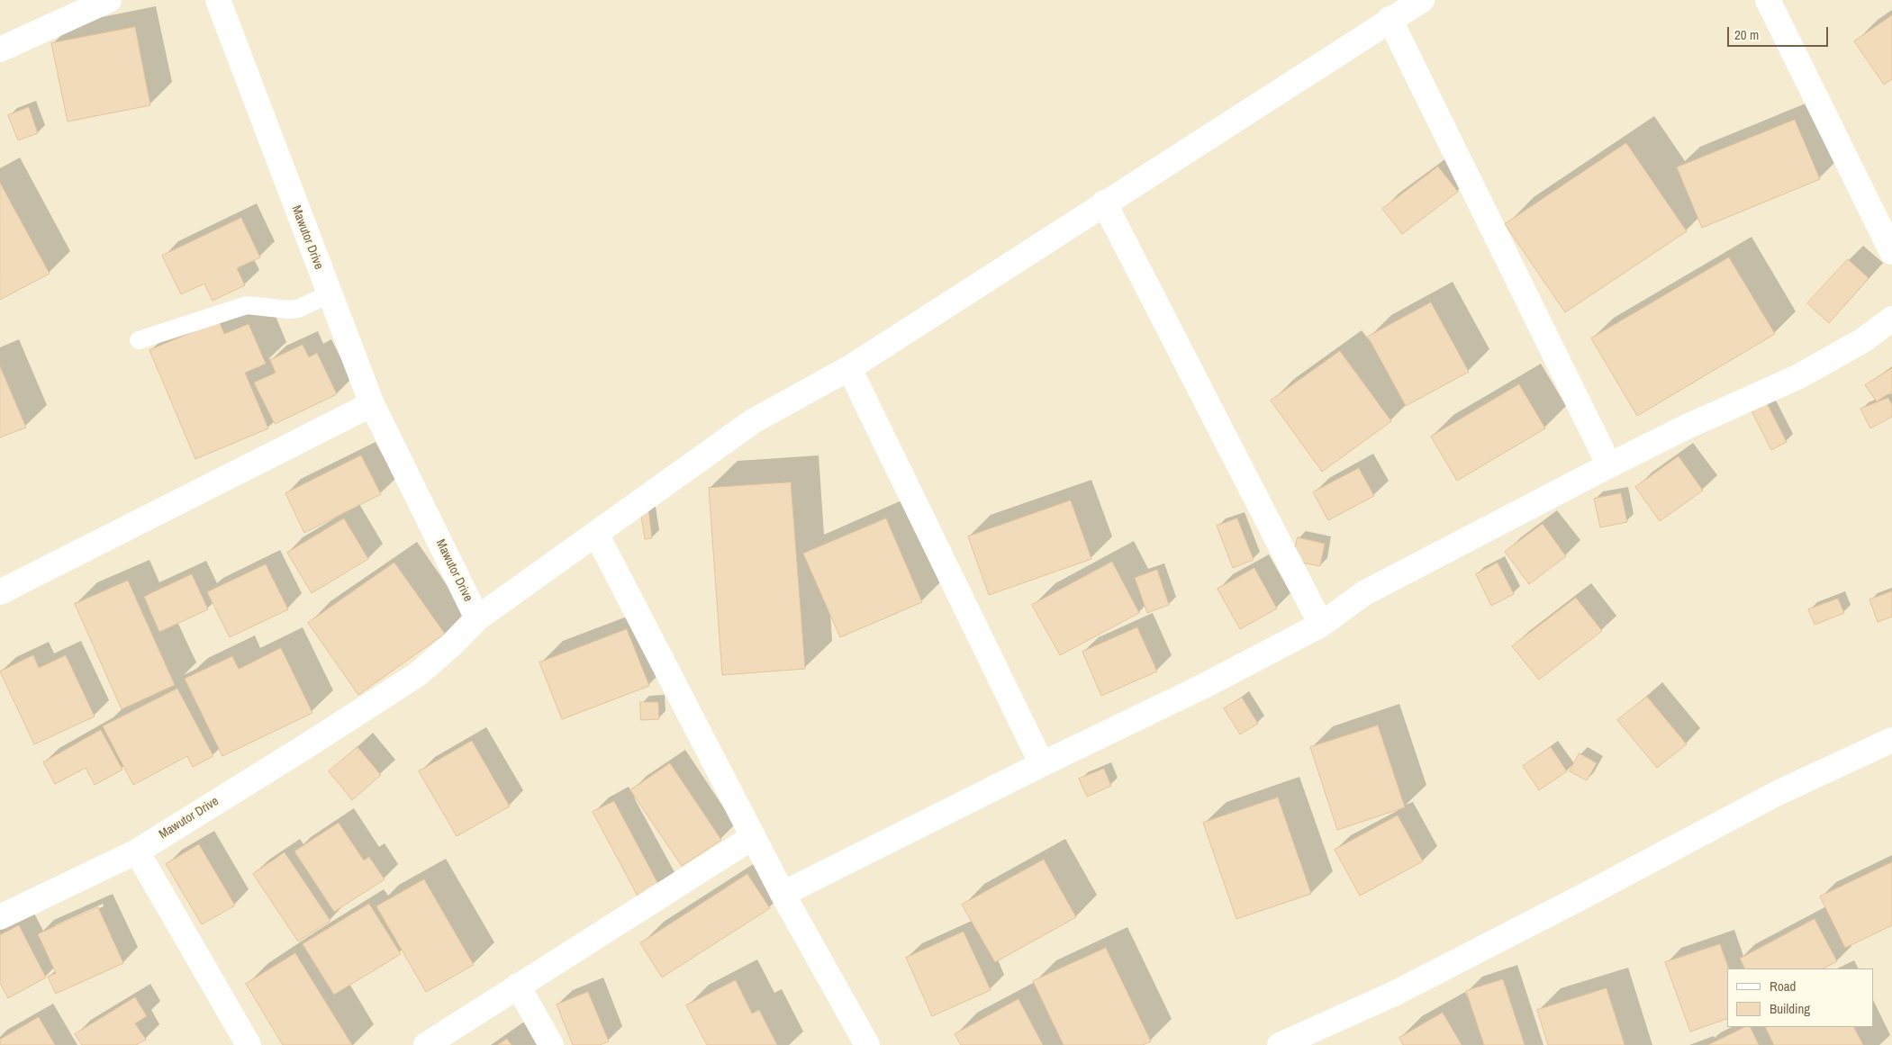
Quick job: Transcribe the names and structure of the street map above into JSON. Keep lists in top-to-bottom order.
{
  "streets": {
    "street": ["Mawutor Drive"]
  },
  "legend": ["Road", "Building"],
  "scale_bar": "20 m"
}
